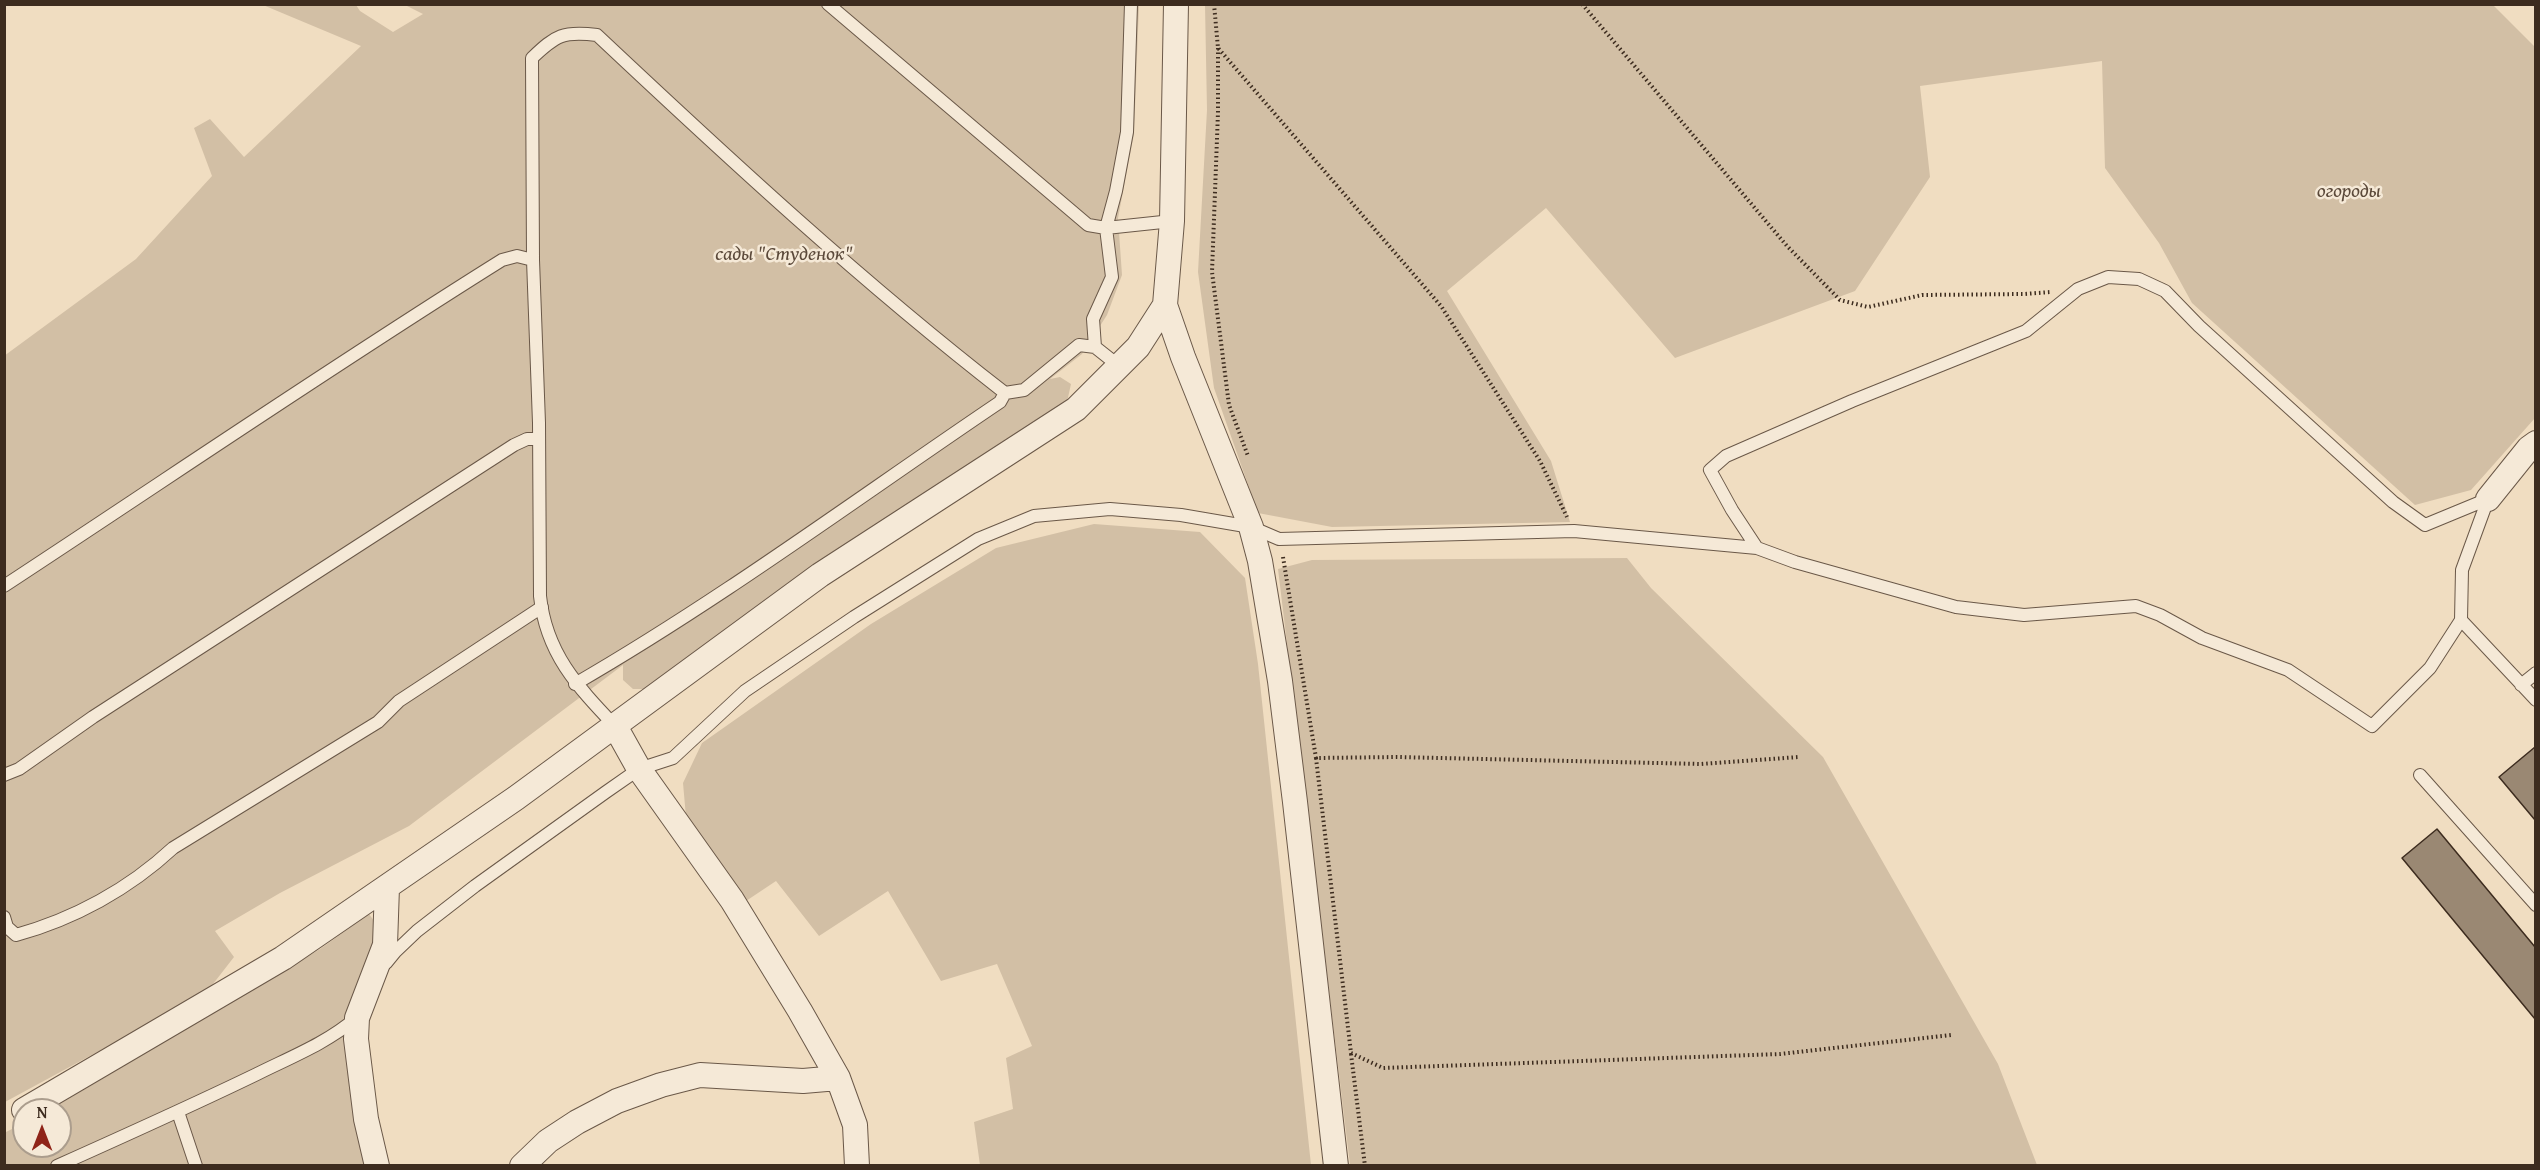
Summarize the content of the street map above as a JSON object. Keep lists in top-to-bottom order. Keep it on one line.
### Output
{"parks":["огороды","сады \"Студенок\""],"north":"top"}
